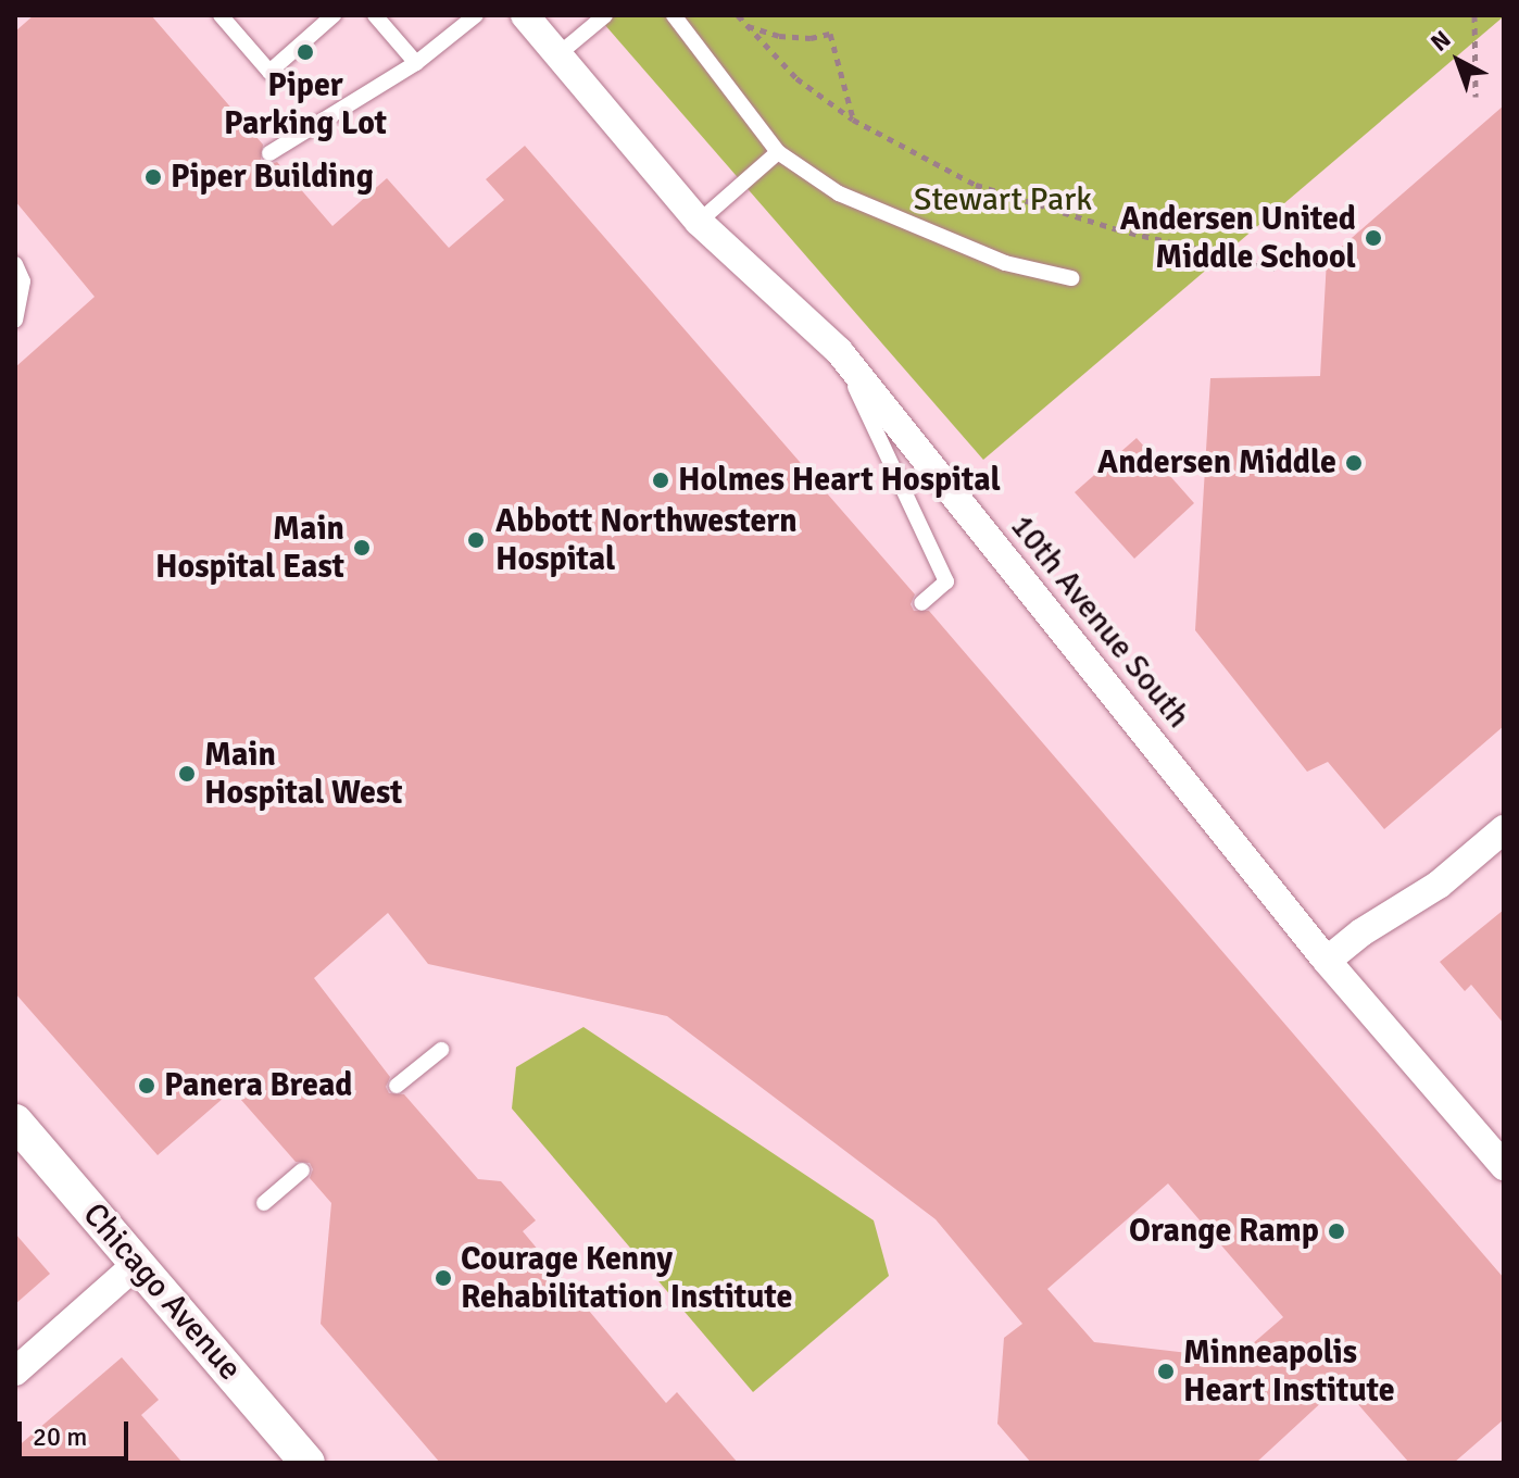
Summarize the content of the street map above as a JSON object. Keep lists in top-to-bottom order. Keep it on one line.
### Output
{"streets":{"street":["10th Avenue South","Chicago Avenue"]},"parks":["Stewart Park"],"places":["Piper Parking Lot","Piper Building","Andersen United Middle School","Andersen Middle","Holmes Heart Hospital","Abbott Northwestern Hospital","Main Hospital East","Main Hospital West","Panera Bread","Orange Ramp","Courage Kenny Rehabilitation Institute","Minneapolis Heart Institute"],"scale_bar":"20 m","north":"top left"}
